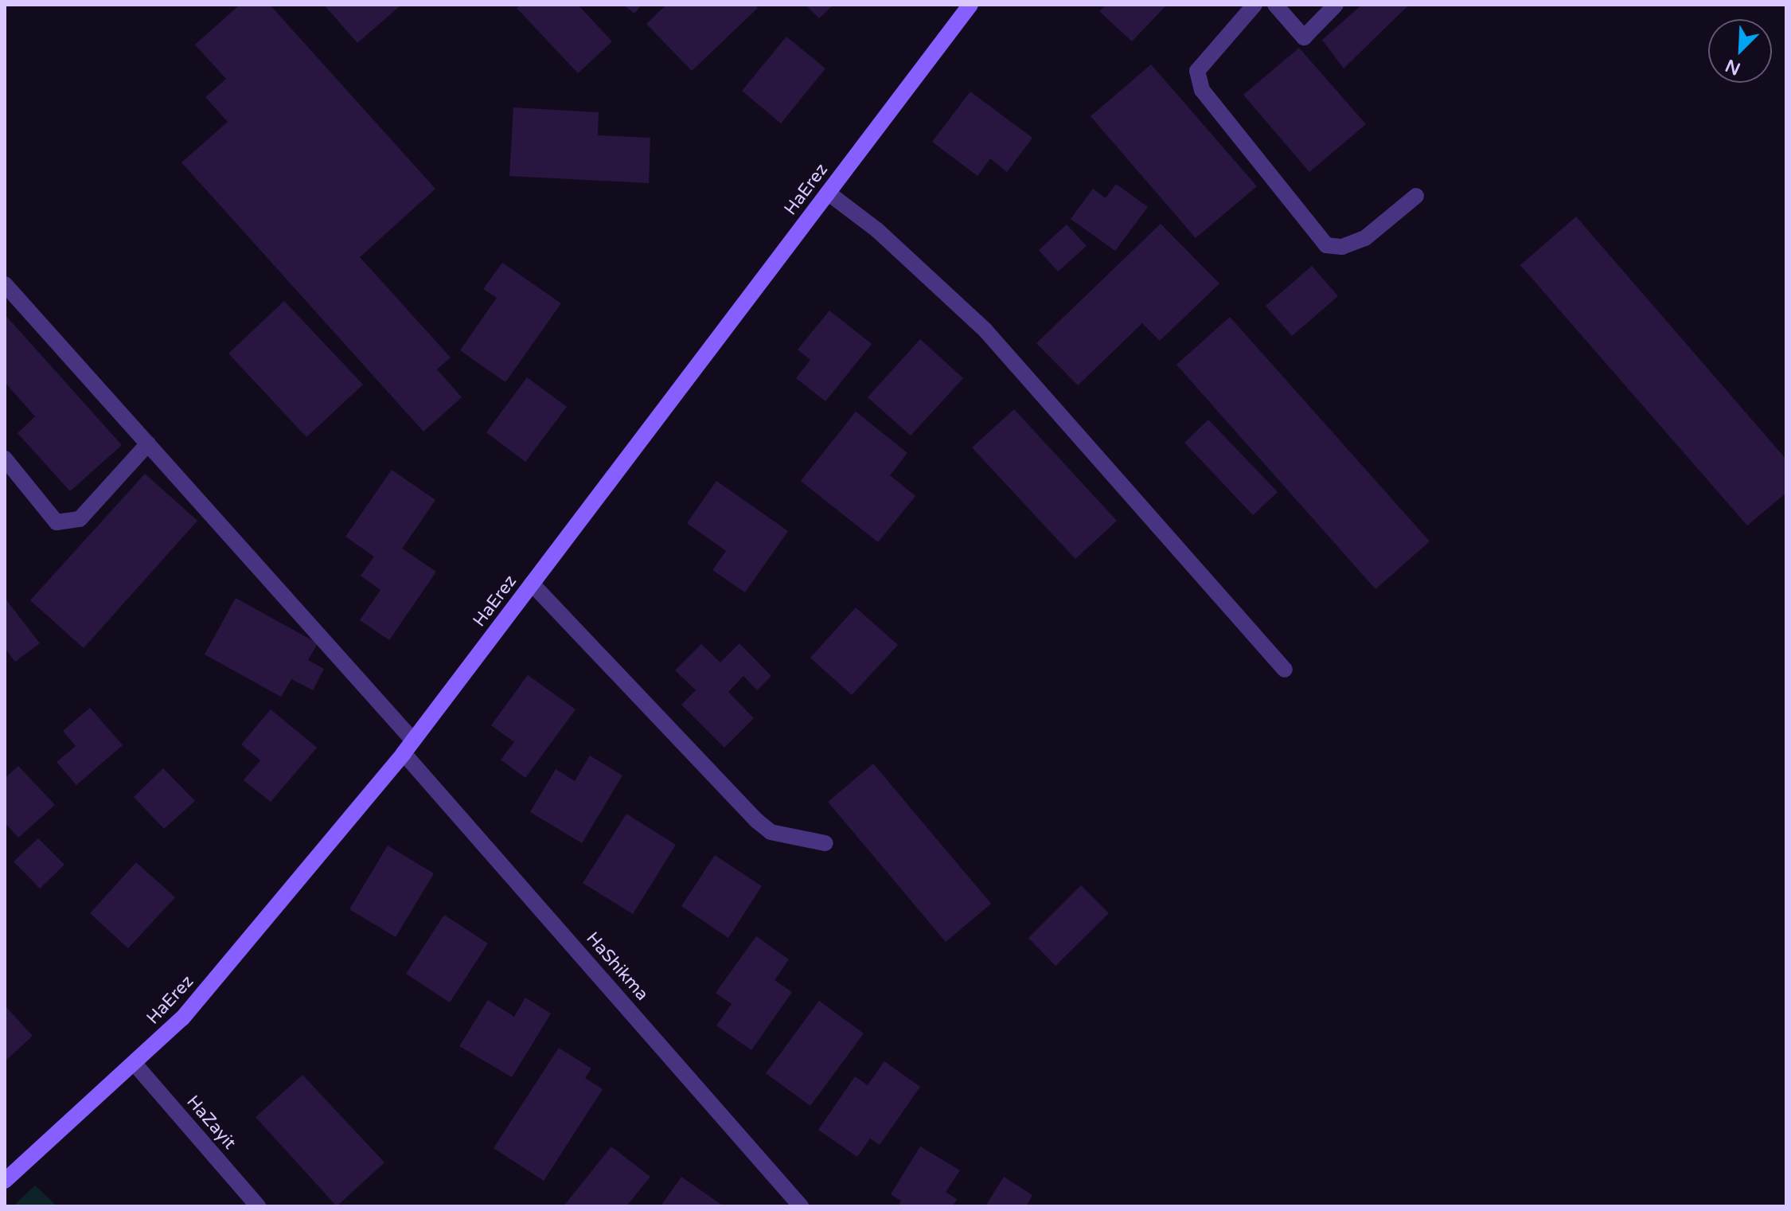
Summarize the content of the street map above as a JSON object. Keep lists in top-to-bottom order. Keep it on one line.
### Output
{"streets":{"street":["HaErez","HaShikma","HaZayit"]},"crossings":[["HaErez","HaShikma"],["HaErez","HaZayit"]],"north":"bottom left"}
